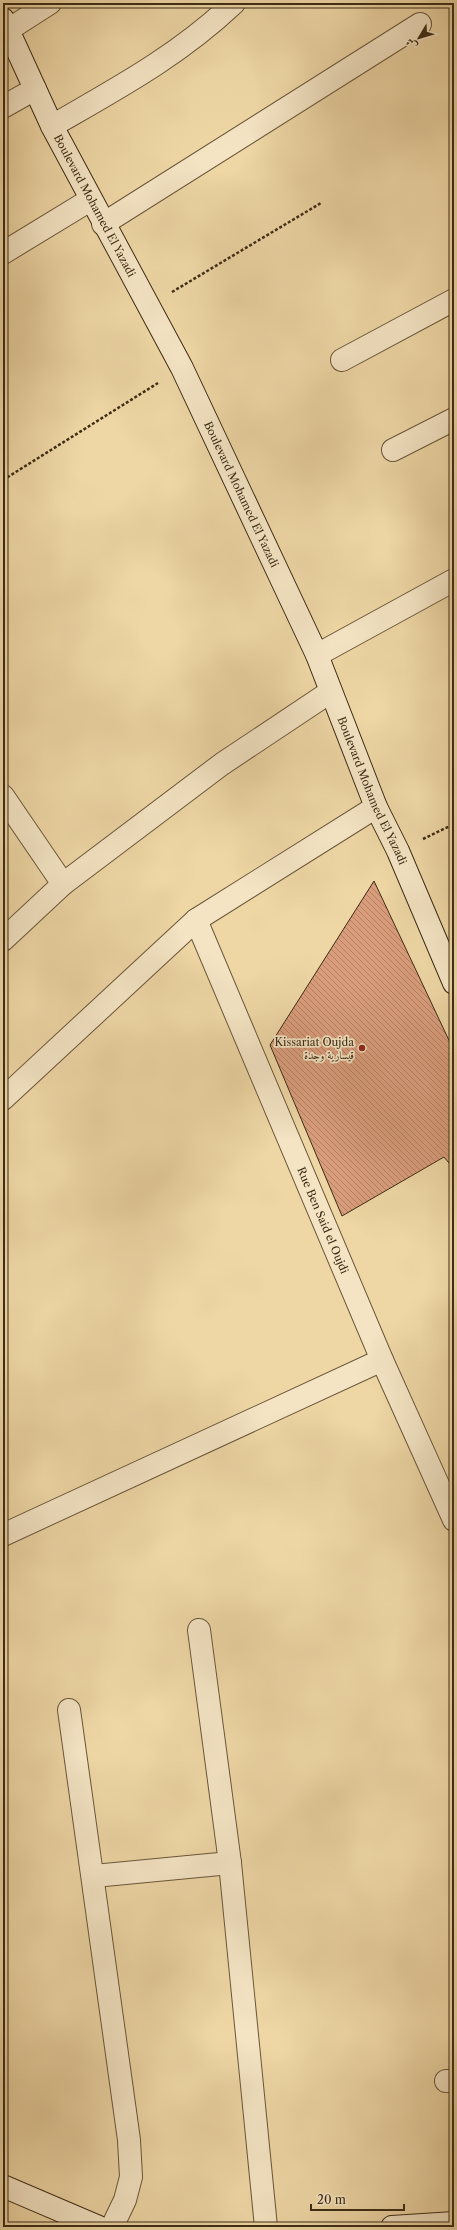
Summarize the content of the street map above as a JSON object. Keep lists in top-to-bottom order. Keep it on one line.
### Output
{"streets":{"street":["Boulevard Mohamed El Yazadi","Rue Ben Said el Oujdi"]},"places":["Kissariat Oujda قيسارية وجدة"],"scale_bar":"20 m","north":"bottom left"}
